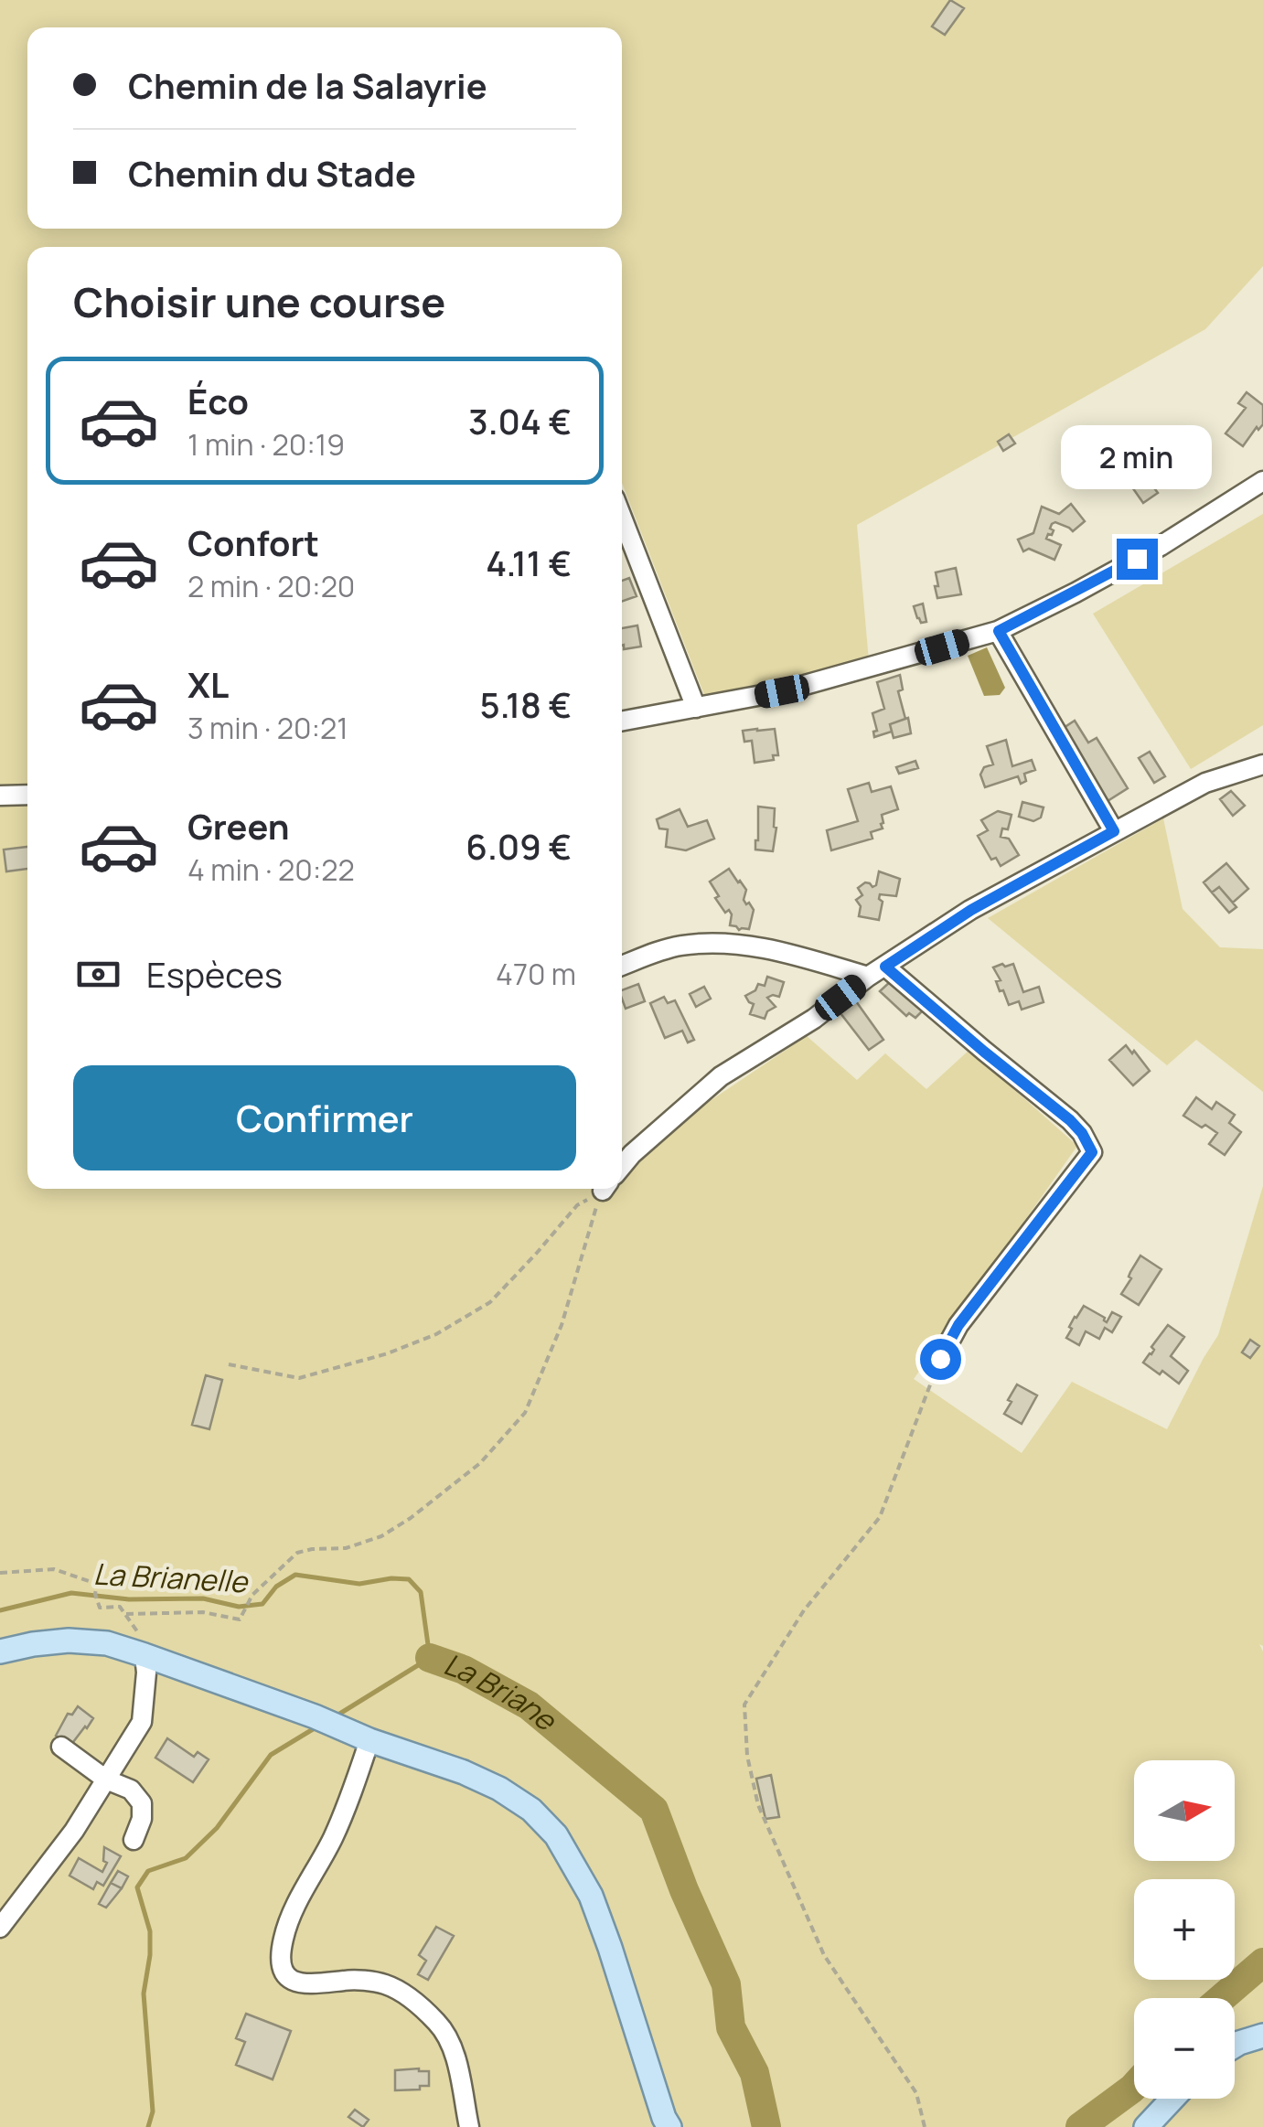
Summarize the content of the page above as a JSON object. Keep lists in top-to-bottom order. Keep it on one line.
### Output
{"water":["La Brianelle","La Briane"],"north":"right","page":{"banner":["Chemin de la Salayrie","Chemin du Stade"],"heading":"Choisir une course","list":[{"name":"Éco","note":"1 min · 20:19","value":"3.04 €"},{"name":"Confort","note":"2 min · 20:20","value":"4.11 €"},{"name":"XL","note":"3 min · 20:21","value":"5.18 €"},{"name":"Green","note":"4 min · 20:22","value":"6.09 €"}],"bubble":"2 min","pay":["Espèces","470 m"],"buttons":"Confirmer","map_buttons":["+","−"]}}
